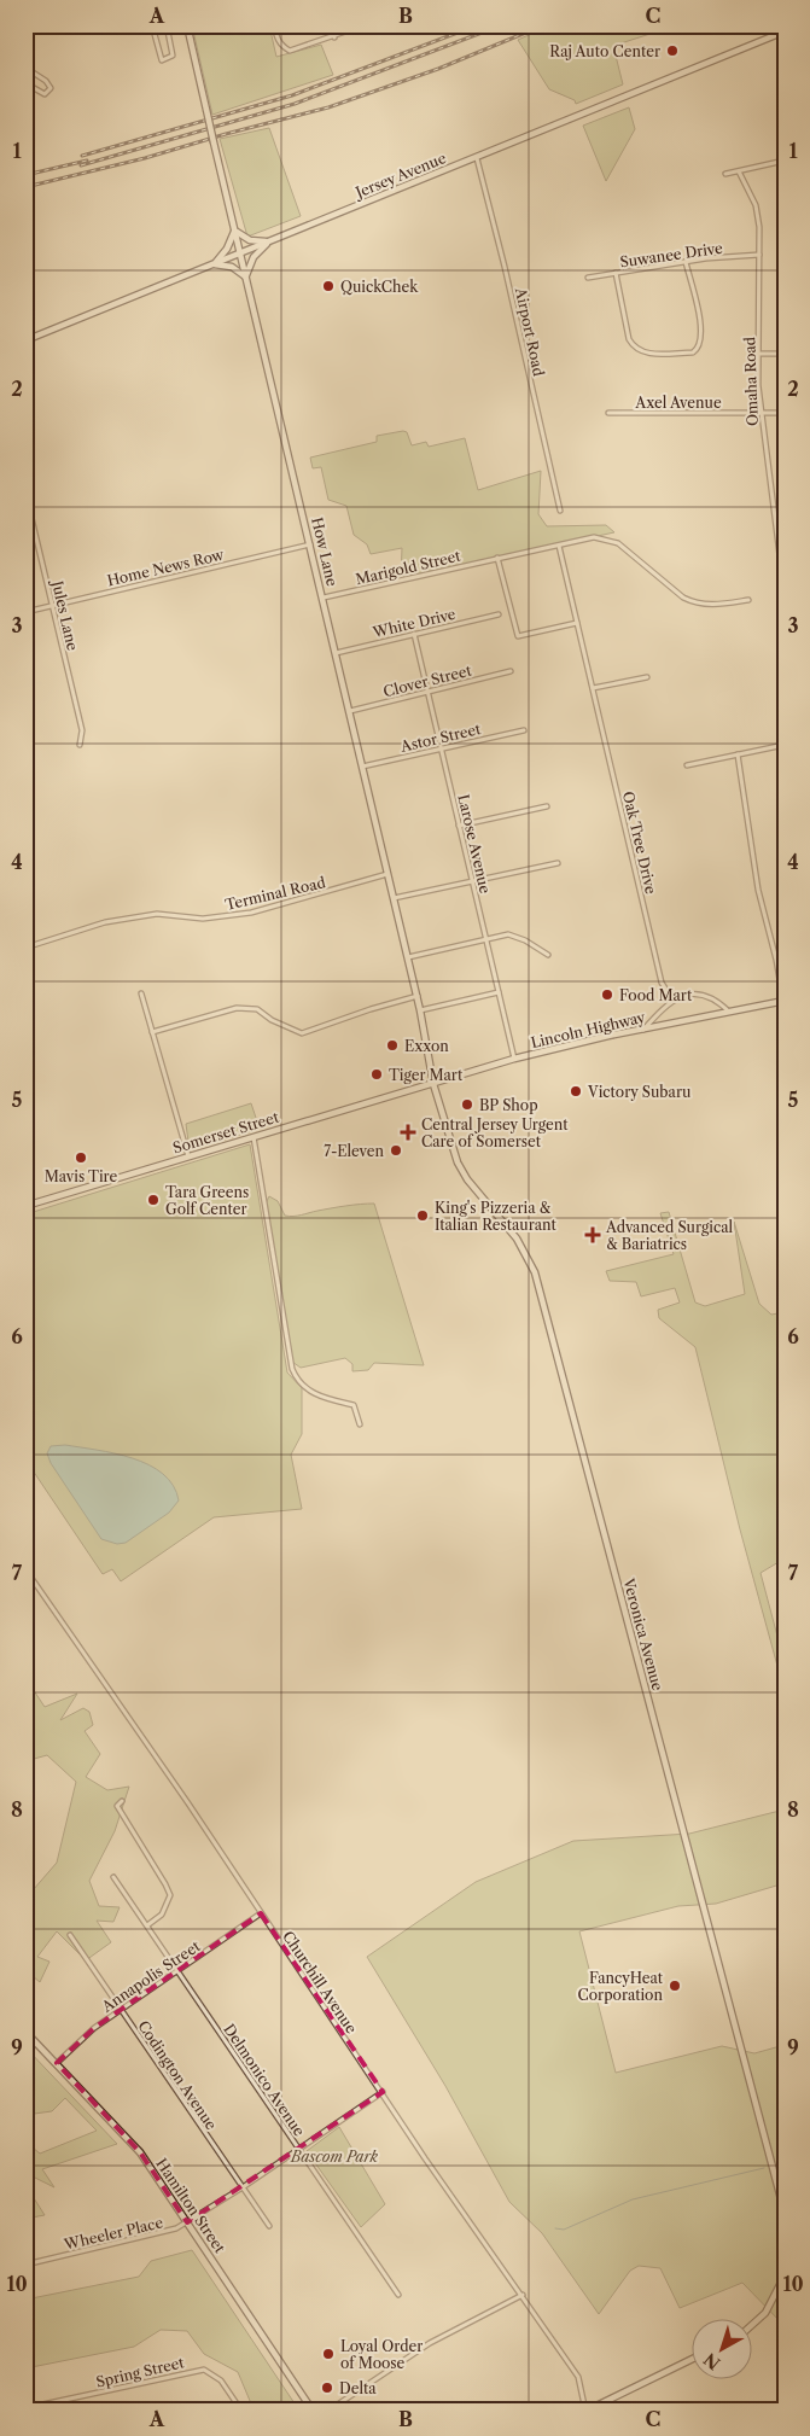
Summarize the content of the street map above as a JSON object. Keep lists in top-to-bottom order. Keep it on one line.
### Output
{"streets":{"main road":["Jersey Avenue","How Lane","Lincoln Highway","Somerset Street","Veronica Avenue","Hamilton Street"],"street":["Suwanee Drive","Airport Road","Omaha Road","Axel Avenue","Home News Row","Marigold Street","Jules Lane","White Drive","Clover Street","Astor Street","Oak Tree Drive","Larose Avenue","Terminal Road","Annapolis Street","Churchill Avenue","Codington Avenue","Delmonico Avenue","Wheeler Place","Spring Street"]},"crossings":[["Jersey Avenue","Airport Road"],["Jersey Avenue","How Lane"],["Suwanee Drive","Omaha Road"],["Omaha Road","Axel Avenue"],["How Lane","Home News Row"],["How Lane","Marigold Street"],["How Lane","White Drive"],["How Lane","Clover Street"],["How Lane","Astor Street"],["How Lane","Terminal Road"],["How Lane","Lincoln Highway"],["How Lane","Somerset Street"],["How Lane","Veronica Avenue"],["Home News Row","Jules Lane"],["Marigold Street","Oak Tree Drive"],["White Drive","Larose Avenue"],["Clover Street","Larose Avenue"],["Astor Street","Larose Avenue"],["Larose Avenue","Lincoln Highway"],["Lincoln Highway","Somerset Street"],["Lincoln Highway","Veronica Avenue"],["Somerset Street","Veronica Avenue"],["Annapolis Street","Churchill Avenue"],["Annapolis Street","Codington Avenue"],["Annapolis Street","Delmonico Avenue"],["Annapolis Street","Hamilton Street"],["Churchill Avenue","Wheeler Place"],["Codington Avenue","Wheeler Place"],["Delmonico Avenue","Wheeler Place"],["Hamilton Street","Wheeler Place"]],"parks":["Bascom Park"],"places":{"other":["Raj Auto Center","QuickChek","Food Mart","Exxon","Tiger Mart","Victory Subaru","BP Shop","7-Eleven","Mavis Tire","Tara Greens Golf Center","King's Pizzeria & Italian Restaurant","FancyHeat Corporation","Loyal Order of Moose","Delta"],"health":["Central Jersey Urgent Care of Somerset","Advanced Surgical & Bariatrics"]},"north":"bottom left","grid":{"columns":["A","B","C"],"rows":["1","2","3","4","5","6","7","8","9","10"]}}
